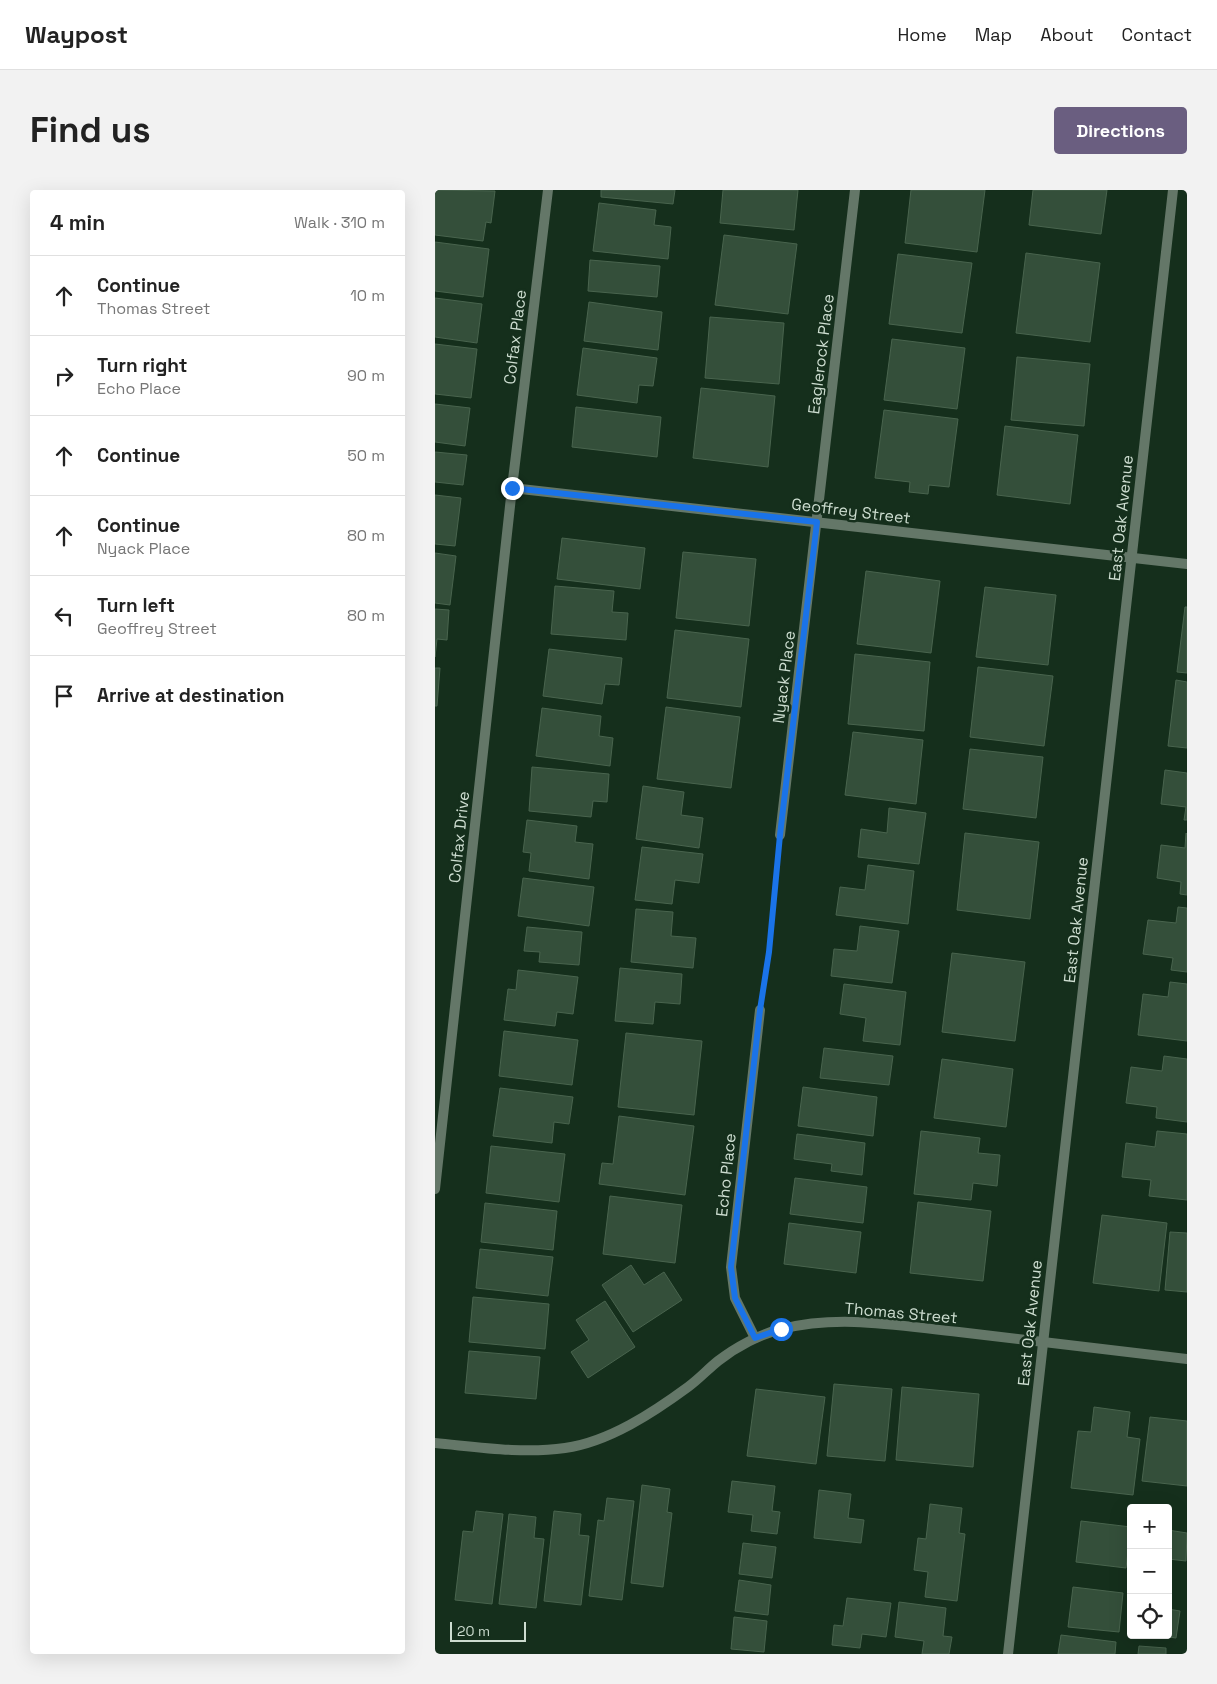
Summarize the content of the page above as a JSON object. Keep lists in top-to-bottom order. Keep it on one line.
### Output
{"streets":{"street":["Colfax Place","Eaglerock Place","Geoffrey Street","East Oak Avenue","Nyack Place","Colfax Drive","Echo Place","Thomas Street"]},"crossings":[["Colfax Place","Geoffrey Street"],["Colfax Place","Colfax Drive"],["Eaglerock Place","Geoffrey Street"],["Eaglerock Place","Nyack Place"],["Geoffrey Street","East Oak Avenue"],["Geoffrey Street","Nyack Place"],["Geoffrey Street","Colfax Drive"],["East Oak Avenue","Thomas Street"],["Echo Place","Thomas Street"]],"scale_bar":"20 m","page":{"header":"Waypost","nav":["Home","Map","About","Contact"],"buttons":"Directions","title":"Find us","heading":["4 min","Walk · 310 m"],"list":[["Continue","Thomas Street","10 m"],["Turn right","Echo Place","90 m"],["Continue","50 m"],["Continue","Nyack Place","80 m"],["Turn left","Geoffrey Street","80 m"],"Arrive at destination"],"map_buttons":["+","−"],"scale":"20 m"}}
